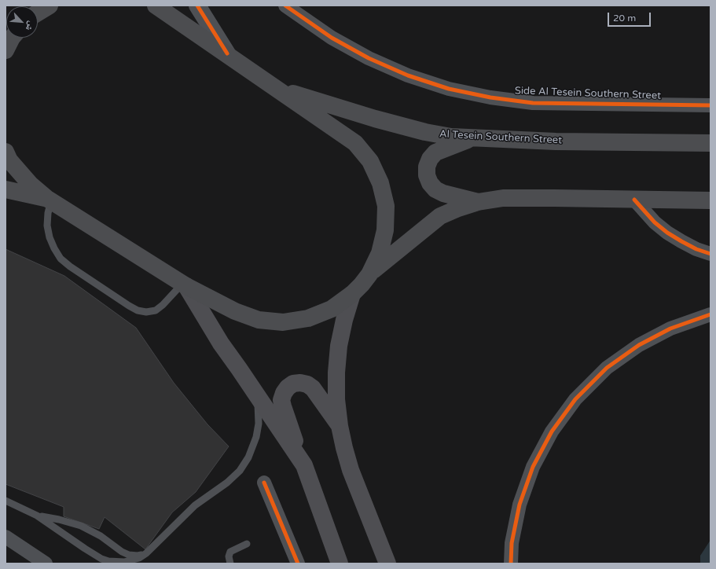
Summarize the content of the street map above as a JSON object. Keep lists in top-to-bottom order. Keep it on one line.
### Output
{"streets":{"main road":["Al Tesein Southern Street"],"street":["Side Al Tesein Southern Street"]},"scale_bar":"20 m","north":"bottom right"}
